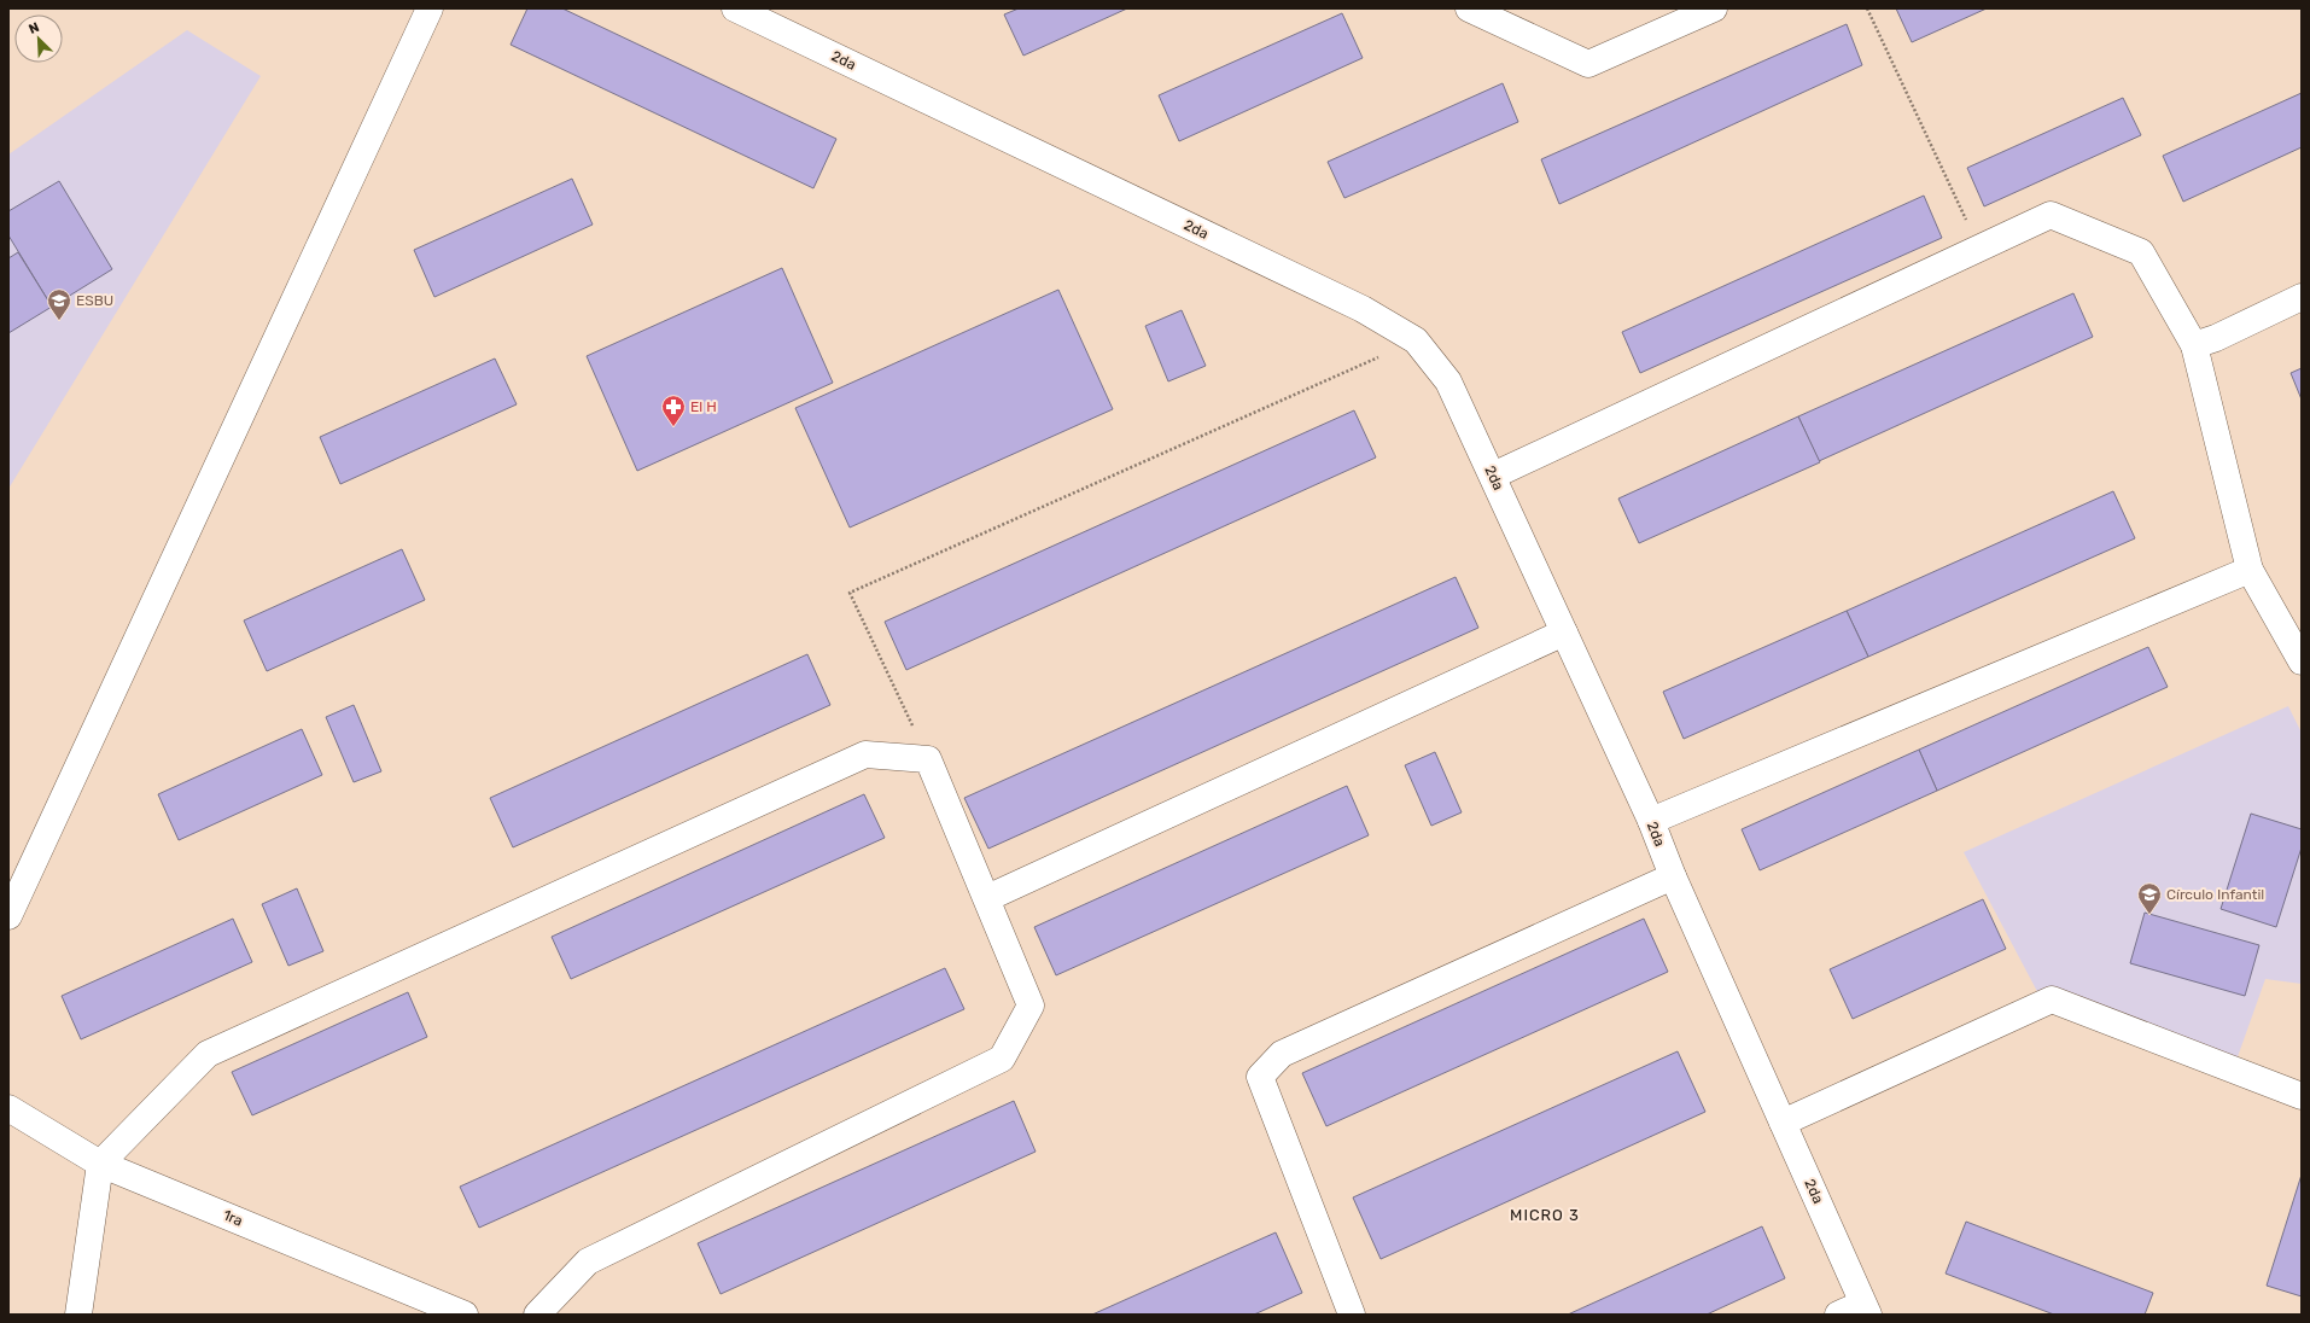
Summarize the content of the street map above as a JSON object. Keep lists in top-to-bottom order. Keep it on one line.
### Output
{"streets":{"street":["2da","1ra"]},"districts":["MICRO 3"],"places":{"school or university":["ESBU","Círculo Infantil"],"pharmacy":["El H"]},"north":"top left"}
